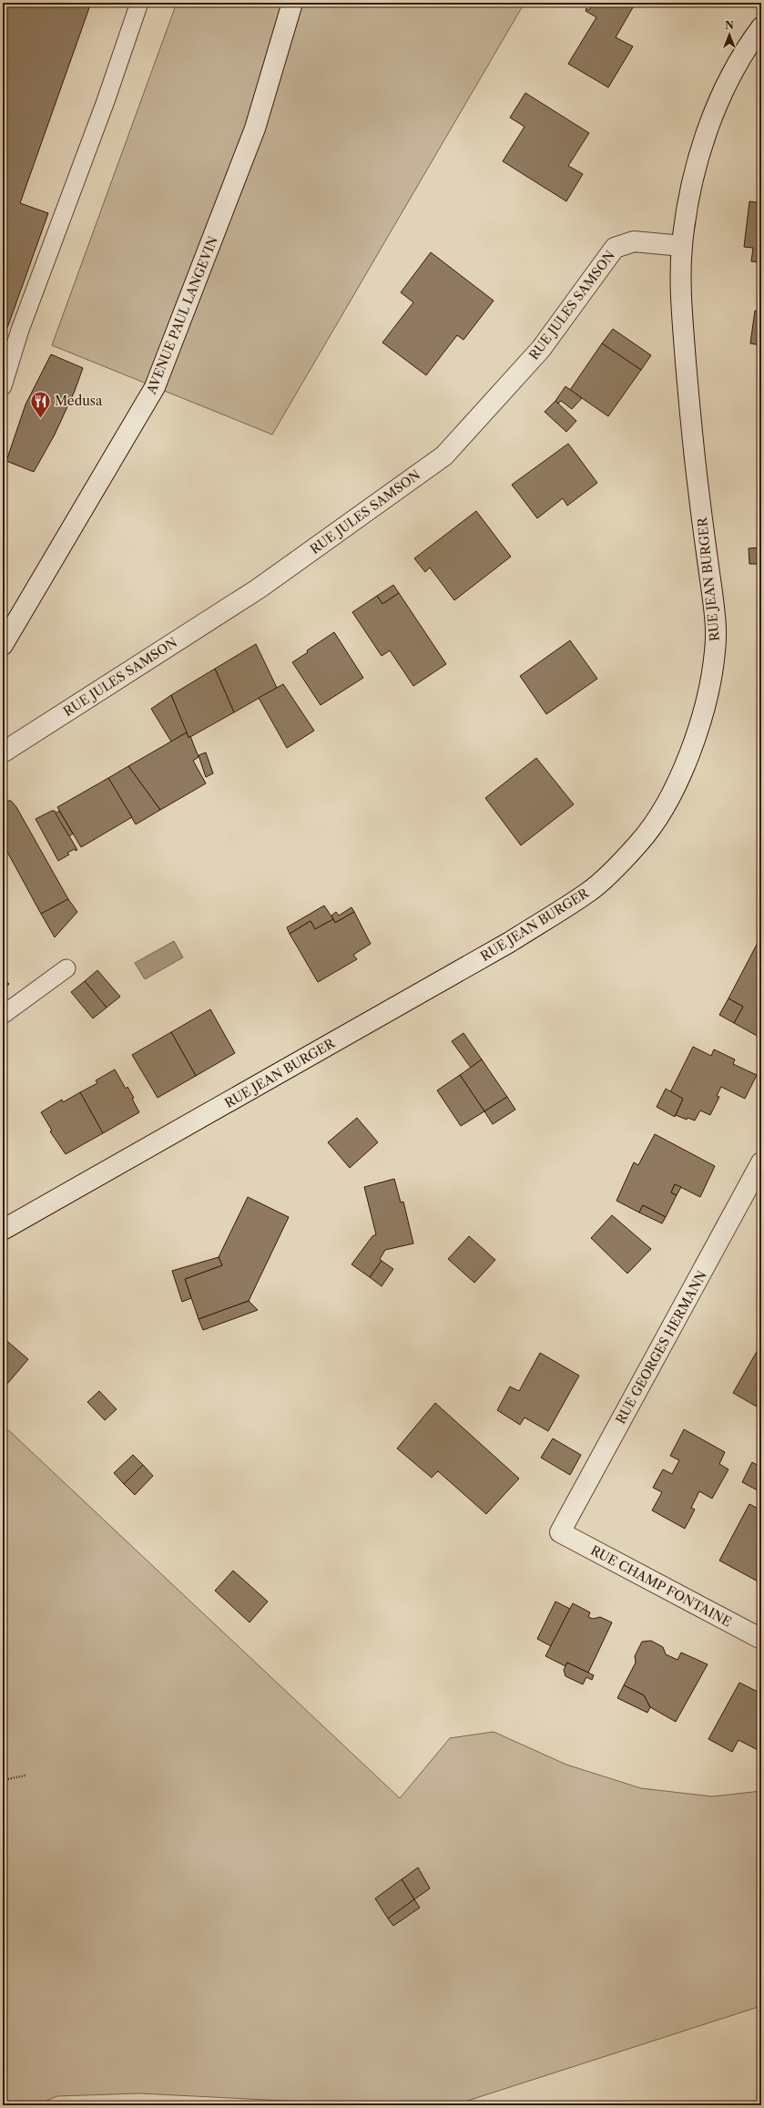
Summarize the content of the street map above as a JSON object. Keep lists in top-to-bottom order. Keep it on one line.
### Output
{"streets":{"main road":["RUE JULES SAMSON","AVENUE PAUL LANGEVIN","RUE JEAN BURGER","RUE GEORGES HERMANN","RUE CHAMP FONTAINE"]},"crossings":[["RUE JULES SAMSON","RUE JEAN BURGER"],["RUE GEORGES HERMANN","RUE CHAMP FONTAINE"]],"places":{"restaurant":["Medusa"]},"north":"top"}
